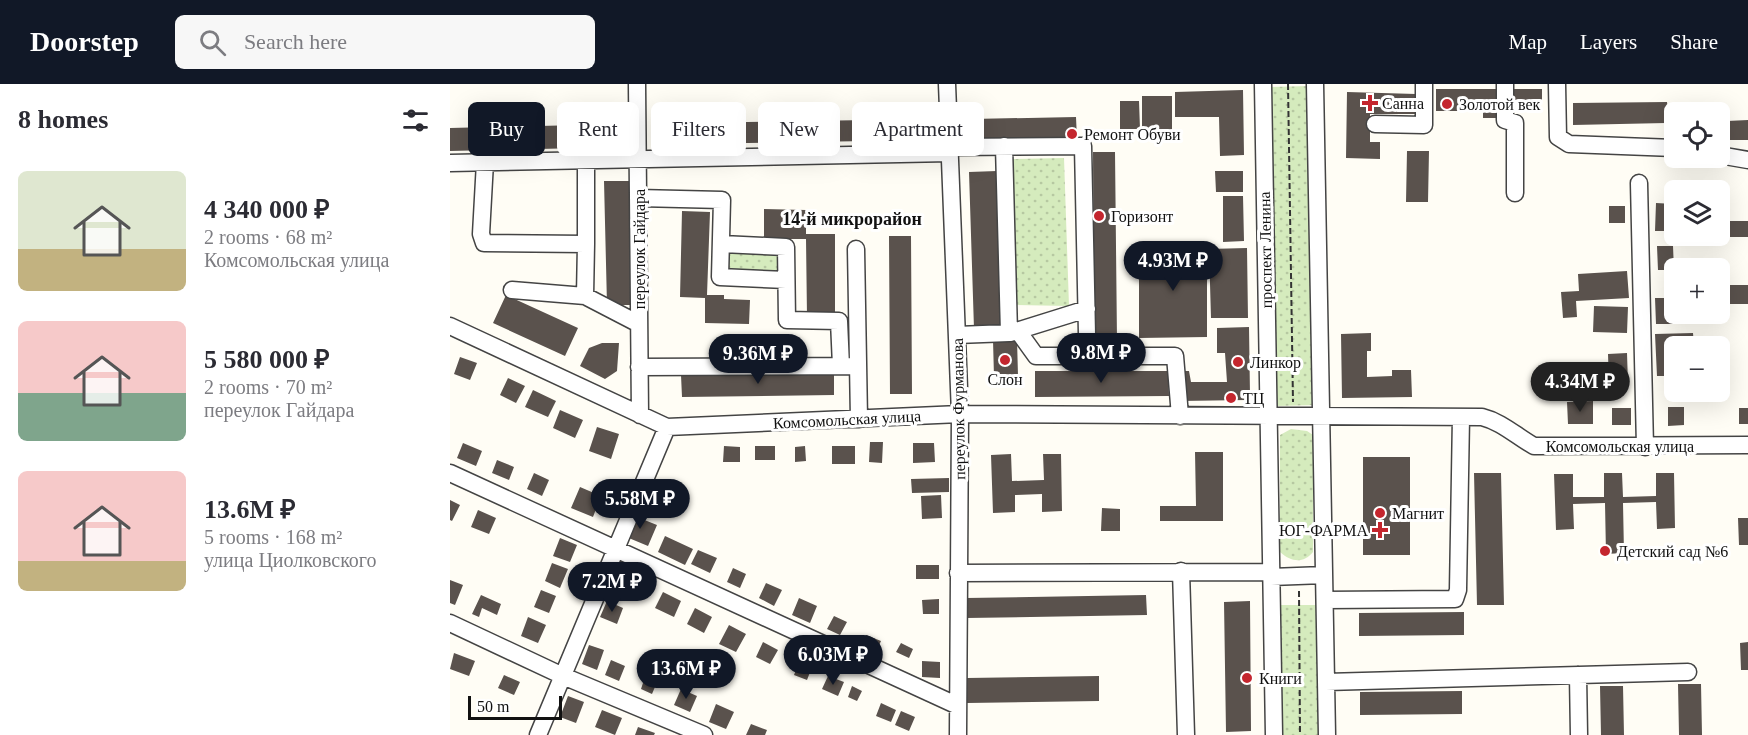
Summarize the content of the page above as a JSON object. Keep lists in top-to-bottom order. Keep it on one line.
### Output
{"streets":{"street":["переулок Гайдара","проспект Ленина","переулок Фурманова","Комсомольская улица"]},"crossings":[["переулок Гайдара","Комсомольская улица"],["проспект Ленина","Комсомольская улица"],["переулок Фурманова","Комсомольская улица"]],"districts":["14-й микрорайон"],"places":{"health":["Санна","ЮГ-ФАРМА"],"other":["Золотой век","Ремонт Обуви","Горизонт","Слон","Линкор","ТЦ","Магнит","Детский сад №6","Книги"]},"scale_bar":"50 m","page":{"header":"Doorstep","search":"Search here","nav":["Map","Layers","Share"],"heading":"8 homes","map_buttons":["+","−"],"chip":["Buy","Rent","Filters","New","Apartment"],"list":[{"name":"4 340 000 ₽","note":"2 rooms · 68 m² · Комсомольская улица"},{"name":"5 580 000 ₽","note":"2 rooms · 70 m² · переулок Гайдара"},{"name":"13.6M ₽","note":"5 rooms · 168 m² · улица Циолковского"}],"price":["4.93M ₽","9.8M ₽","9.36M ₽","4.34M ₽","5.58M ₽","7.2M ₽","6.03M ₽","13.6M ₽"],"scale":"50 m"}}
